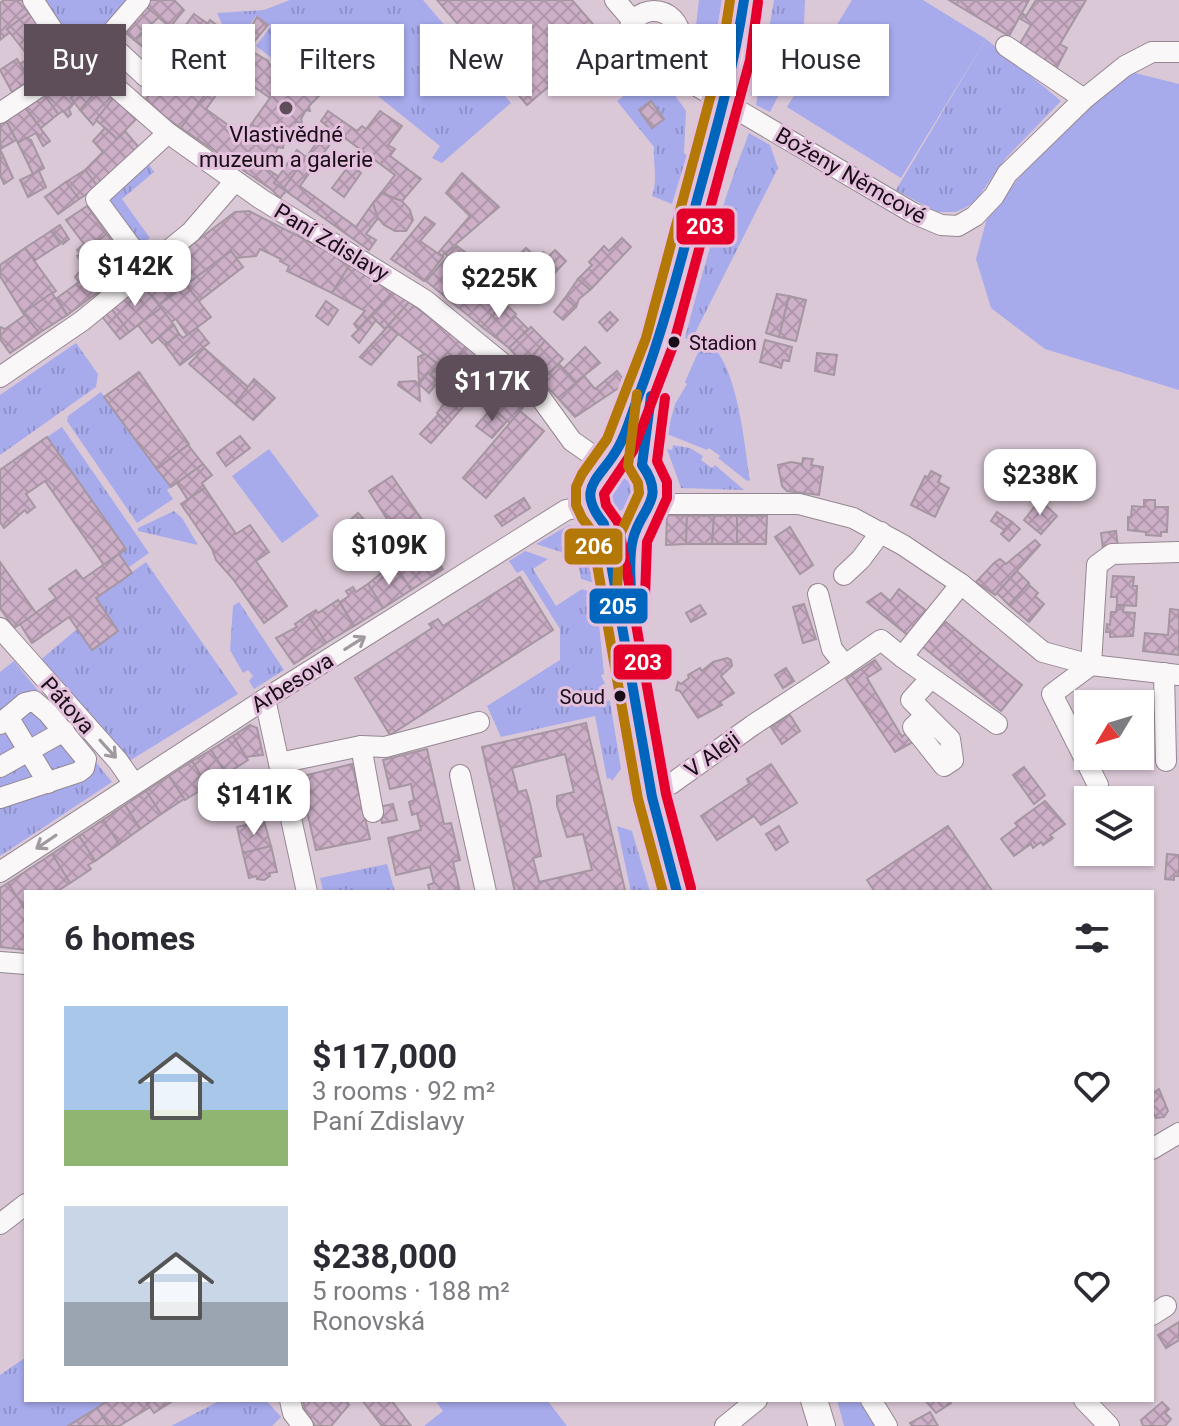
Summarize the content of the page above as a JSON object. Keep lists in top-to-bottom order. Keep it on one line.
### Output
{"streets":{"street":["Boženy Němcové","Paní Zdislavy","Arbesova","Pátova","V Aleji"]},"crossings":[["Paní Zdislavy","Arbesova"],["Arbesova","Pátova"]],"places":["Vlastivědné muzeum a galerie","Stadion","Soud"],"lines":["transit line 205","transit line 206","transit line 203"],"north":"bottom left","page":{"chip":["Buy","Rent","Filters","New","Apartment","House"],"price":["$142K","$225K","$117K","$238K","$109K","$141K"],"heading":"6 homes","list":[{"name":"$117,000","note":"3 rooms · 92 m² · Paní Zdislavy"},{"name":"$238,000","note":"5 rooms · 188 m² · Ronovská"}]}}
